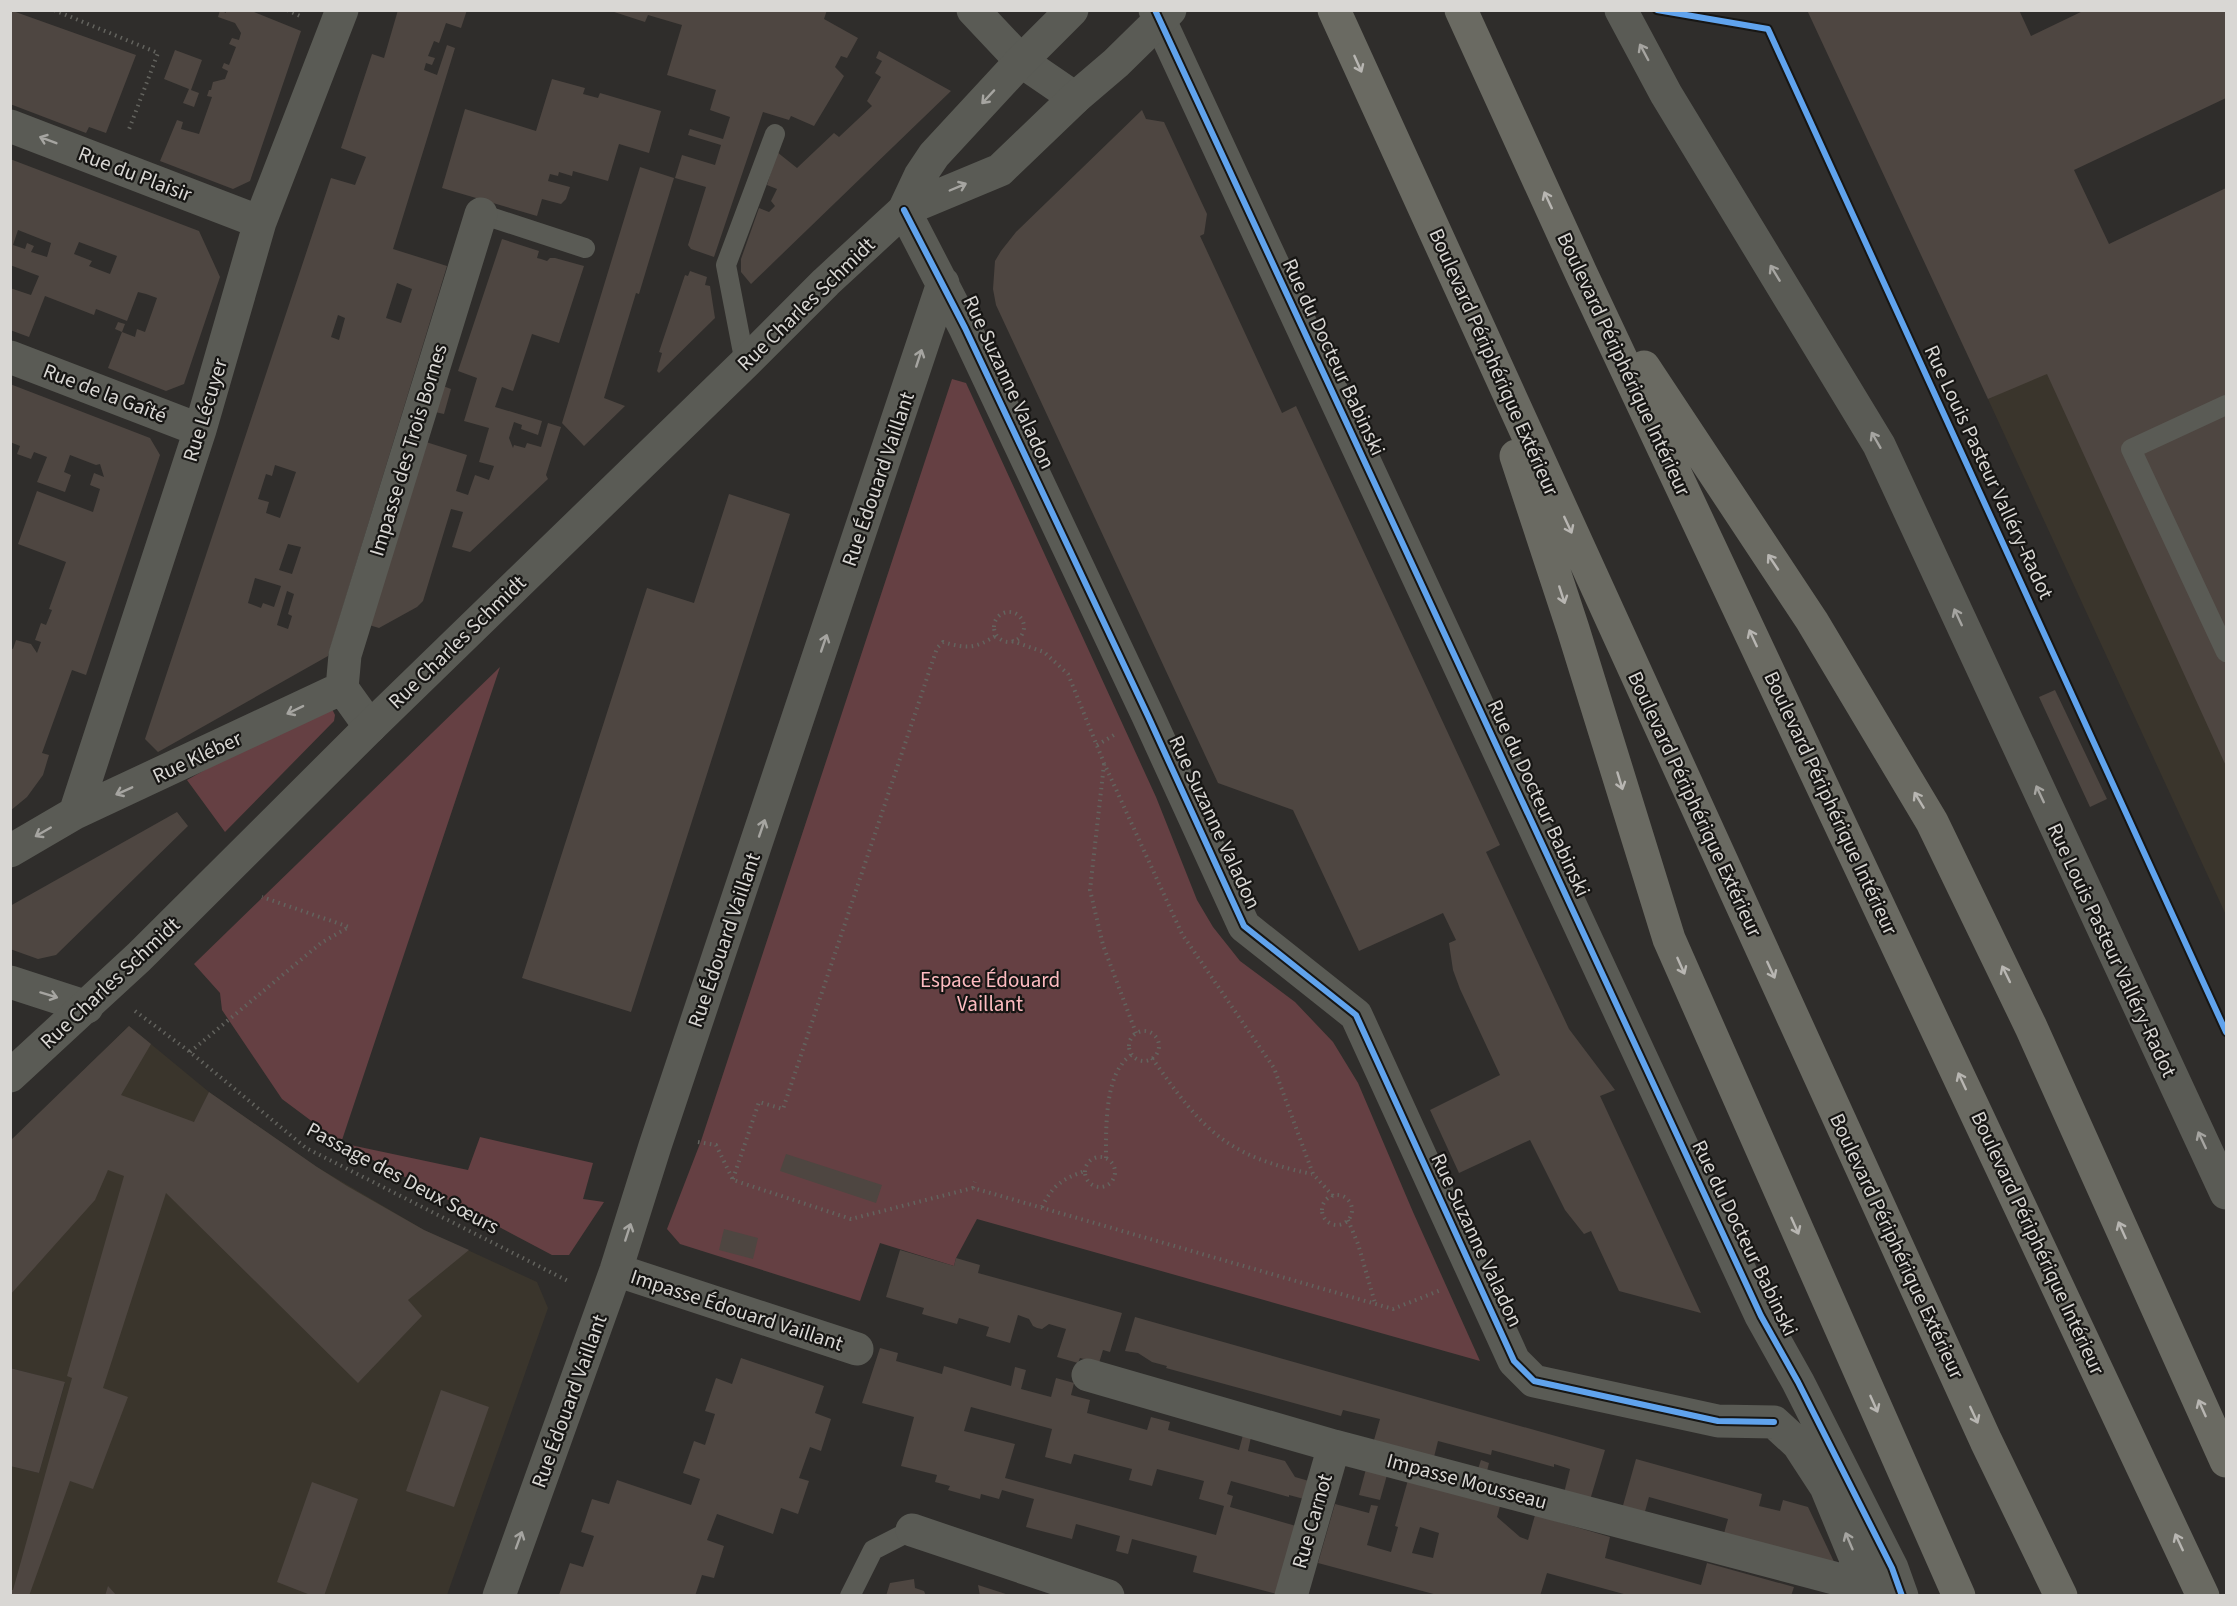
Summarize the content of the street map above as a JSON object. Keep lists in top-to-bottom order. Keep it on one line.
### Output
{"streets":{"highway":["Boulevard Périphérique Extérieur","Boulevard Périphérique Intérieur"],"street":["Rue du Plaisir","Rue Charles Schmidt","Rue du Docteur Babinski","Rue Suzanne Valadon","Rue de la Gaîté","Rue Lécuyer","Impasse des Trois Bornes","Rue Louis Pasteur Valléry-Radot","Rue Édouard Vaillant","Rue Kléber","Impasse Édouard Vaillant","Impasse Mousseau","Rue Carnot"],"path":["Passage des Deux Sœurs"]},"crossings":[["Rue du Plaisir","Rue Lécuyer"],["Rue Charles Schmidt","Rue du Docteur Babinski"],["Rue Charles Schmidt","Rue Suzanne Valadon"],["Rue Charles Schmidt","Passage des Deux Sœurs"],["Rue Suzanne Valadon","Rue Édouard Vaillant"],["Rue de la Gaîté","Rue Lécuyer"],["Rue Lécuyer","Rue Kléber"],["Impasse des Trois Bornes","Rue Kléber"],["Rue Édouard Vaillant","Impasse Édouard Vaillant"],["Impasse Mousseau","Rue Carnot"]],"one_way":["Rue du Plaisir","Rue Louis Pasteur Valléry-Radot","Rue Édouard Vaillant","Rue Kléber"],"parks":["Espace Édouard Vaillant"]}
